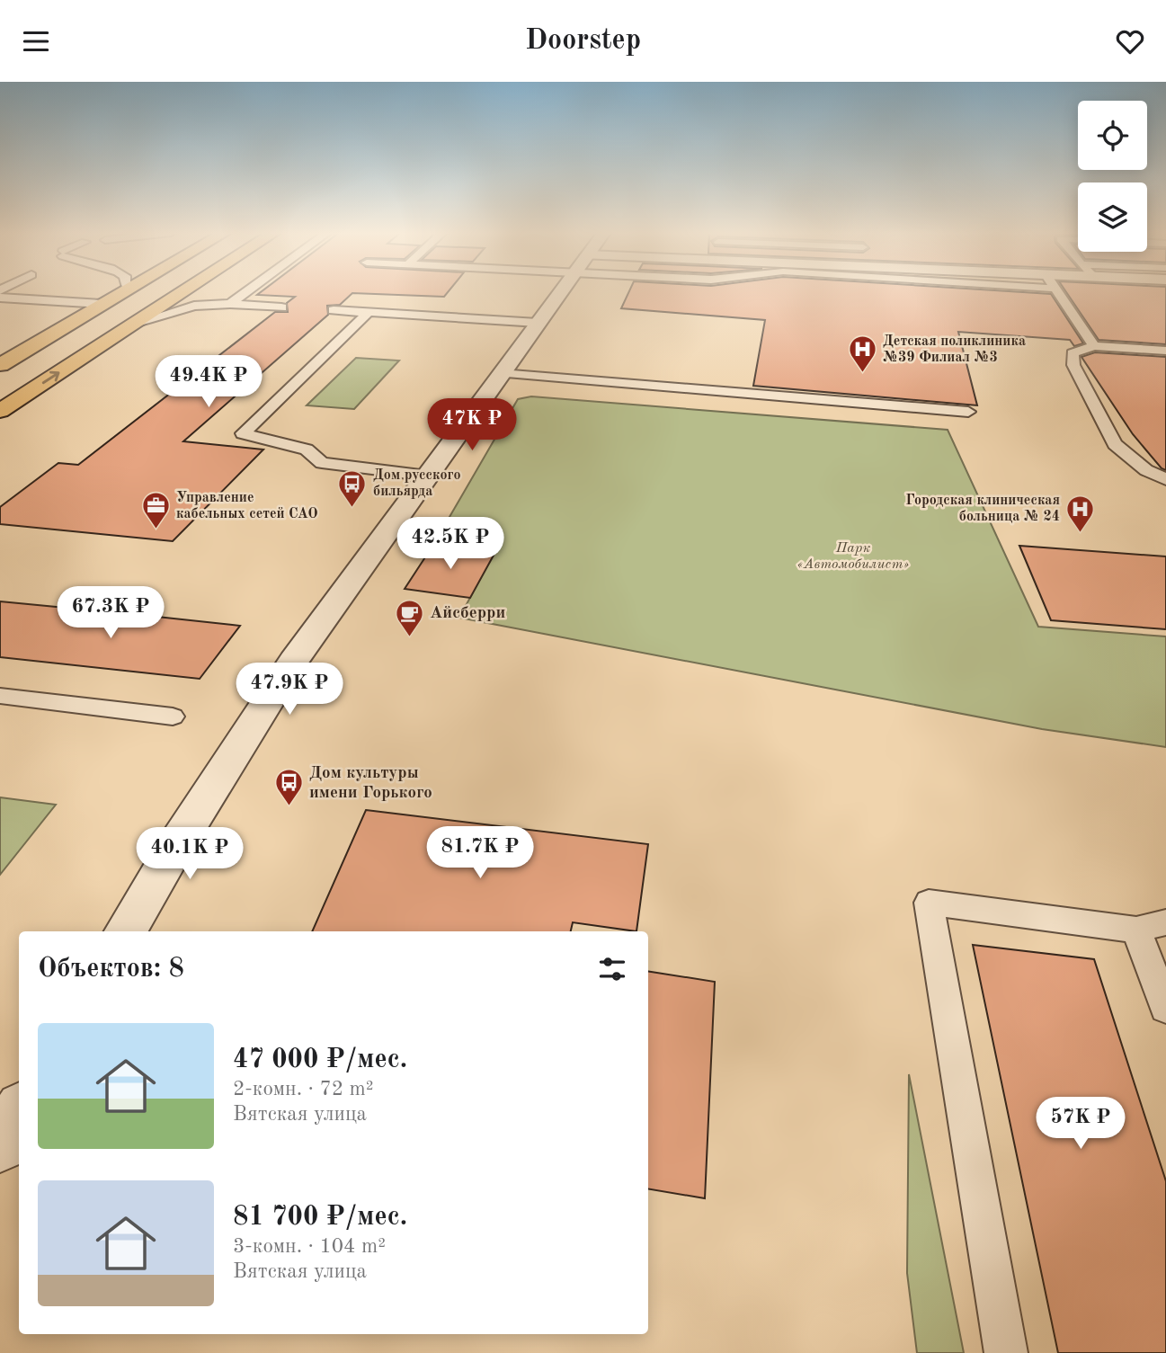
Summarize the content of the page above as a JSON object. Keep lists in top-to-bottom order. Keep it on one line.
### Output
{"parks":["Парк «Автомобилист»"],"places":{"hospital":["Детская поликлиника №39 Филиал №3","Городская клиническая больница № 24"],"bus stop":["Дом русского бильярда","Дом культуры имени Горького"],"office":["Управление кабельных сетей САО"],"cafe":["Айсберри"]},"page":{"header":"Doorstep","price":["49.4K ₽","47K ₽","42.5K ₽","67.3K ₽","47.9K ₽","81.7K ₽","40.1K ₽","57K ₽"],"heading":"Объектов: 8","list":[{"name":"47 000 ₽/мес.","note":"2-комн. · 72 m² · Вятская улица"},{"name":"81 700 ₽/мес.","note":"3-комн. · 104 m² · Вятская улица"}]}}
